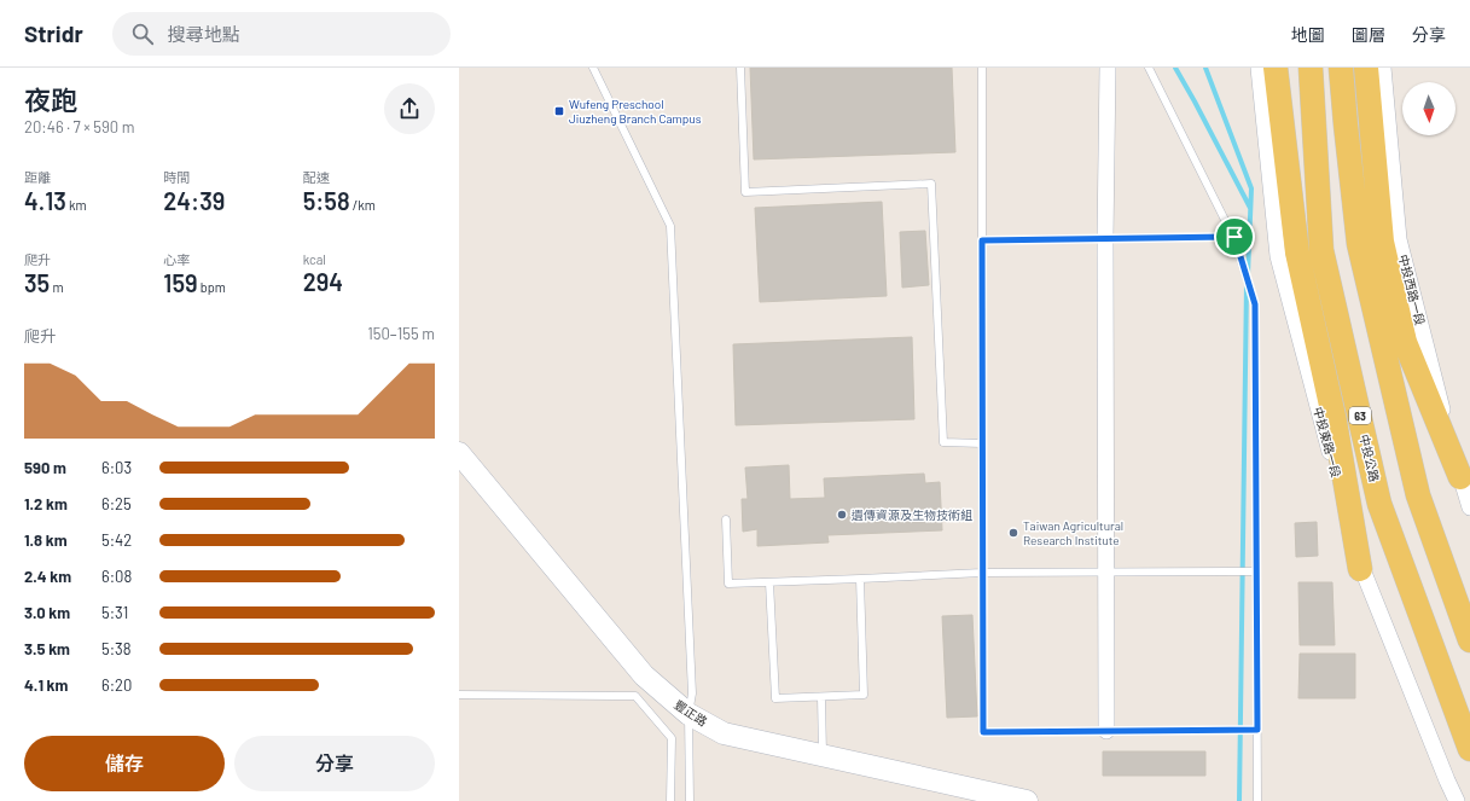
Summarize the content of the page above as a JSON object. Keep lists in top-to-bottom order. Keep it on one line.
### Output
{"streets":{"main road":["63","中投公路"],"street":["中投西路一段","中投東路一段","豐正路"]},"places":{"transit":["Wufeng Preschool Jiuzheng Branch Campus"],"other":["遺傳資源及生物技術組","Taiwan Agricultural Research Institute"]},"north":"bottom","page":{"header":"Stridr","search":"搜尋地點","nav":["地圖","圖層","分享"],"heading":["夜跑","20:46 · 7 × 590 m"],"stats":[["距離","4.13 km"],["時間","24:39"],["配速","5:58 /km"],["爬升","35 m"],["心率","159 bpm"],["kcal","294"]],"chart":["爬升","150–155 m"],"list":[{"name":"590 m","note":"6:03"},{"name":"1.2 km","note":"6:25"},{"name":"1.8 km","note":"5:42"},{"name":"2.4 km","note":"6:08"},{"name":"3.0 km","note":"5:31"},{"name":"3.5 km","note":"5:38"},{"name":"4.1 km","note":"6:20"}],"buttons":["儲存","分享"]}}
